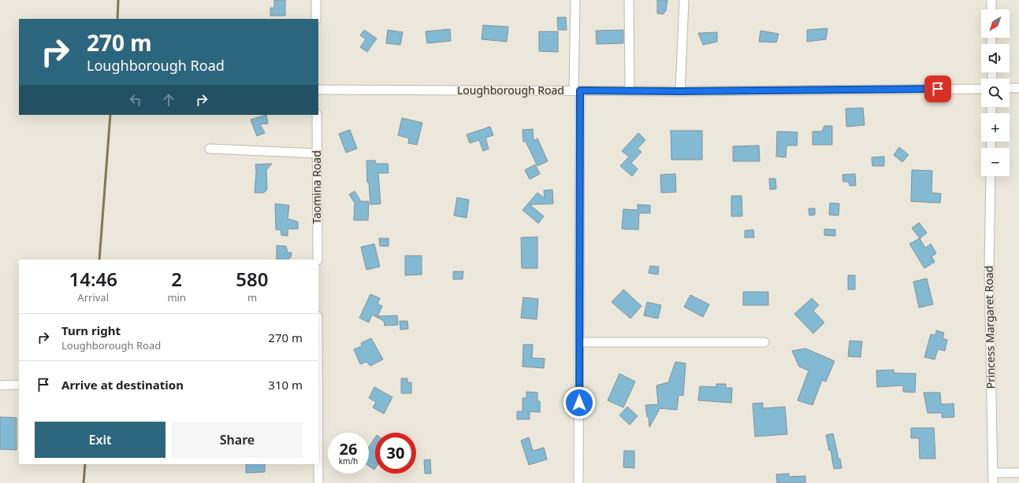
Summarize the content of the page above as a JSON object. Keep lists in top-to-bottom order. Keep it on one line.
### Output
{"streets":{"street":["Loughborough Road","Taomina Road","Princess Margaret Road"]},"north":"bottom left","page":{"map_buttons":["+","−"],"turn":["270 m","Loughborough Road"],"eta":["14:46","Arrival","2","min","580","m"],"list":[{"name":"Turn right","note":"Loughborough Road","value":"270 m"},{"name":"Arrive at destination","value":"310 m"}],"buttons":["Exit","Share"],"speed":"26 km/h","limit":"30"}}
